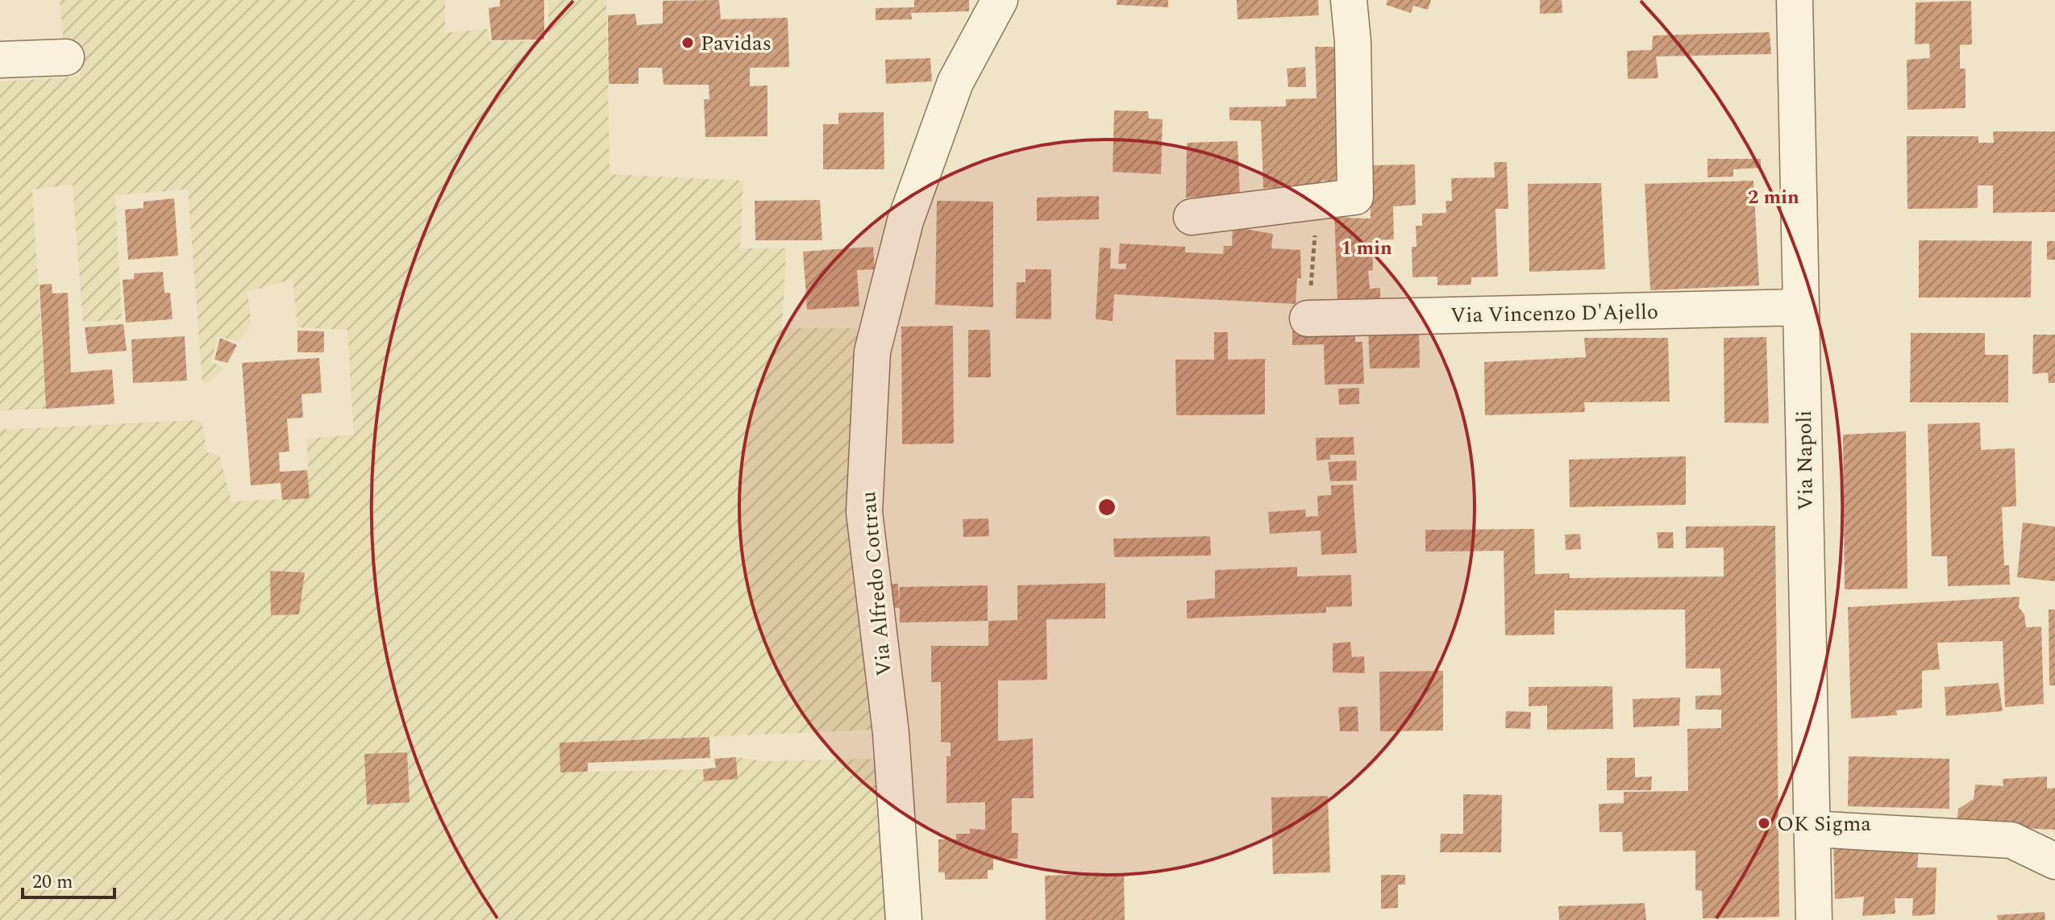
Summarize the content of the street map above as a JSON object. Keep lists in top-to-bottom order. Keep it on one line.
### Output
{"streets":{"street":["Via Vincenzo D'Ajello","Via Napoli","Via Alfredo Cottrau"]},"crossings":[["Via Vincenzo D'Ajello","Via Napoli"]],"places":["Pavidas","OK Sigma"],"scale_bar":"20 m","rings":["2 min","1 min"]}
